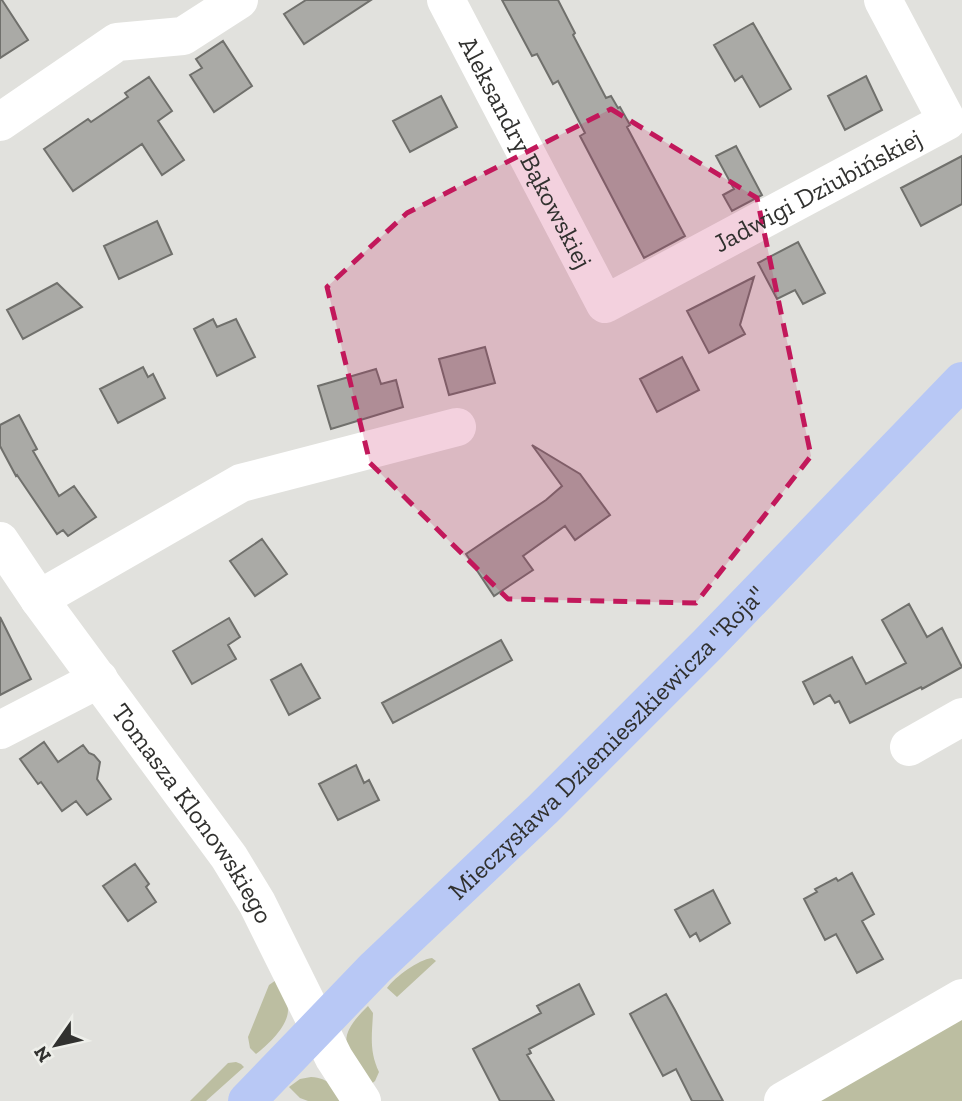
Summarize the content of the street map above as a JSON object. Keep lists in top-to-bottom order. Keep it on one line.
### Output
{"streets":{"main road":["Mieczysława Dziemieszkiewicza \"Roja\""],"street":["Aleksandry Bąkowskiej","Jadwigi Dziubińskiej","Tomasza Klonowskiego"]},"crossings":[["Aleksandry Bąkowskiej","Jadwigi Dziubińskiej"],["Mieczysława Dziemieszkiewicza \"Roja\"","Tomasza Klonowskiego"]],"north":"bottom left"}
